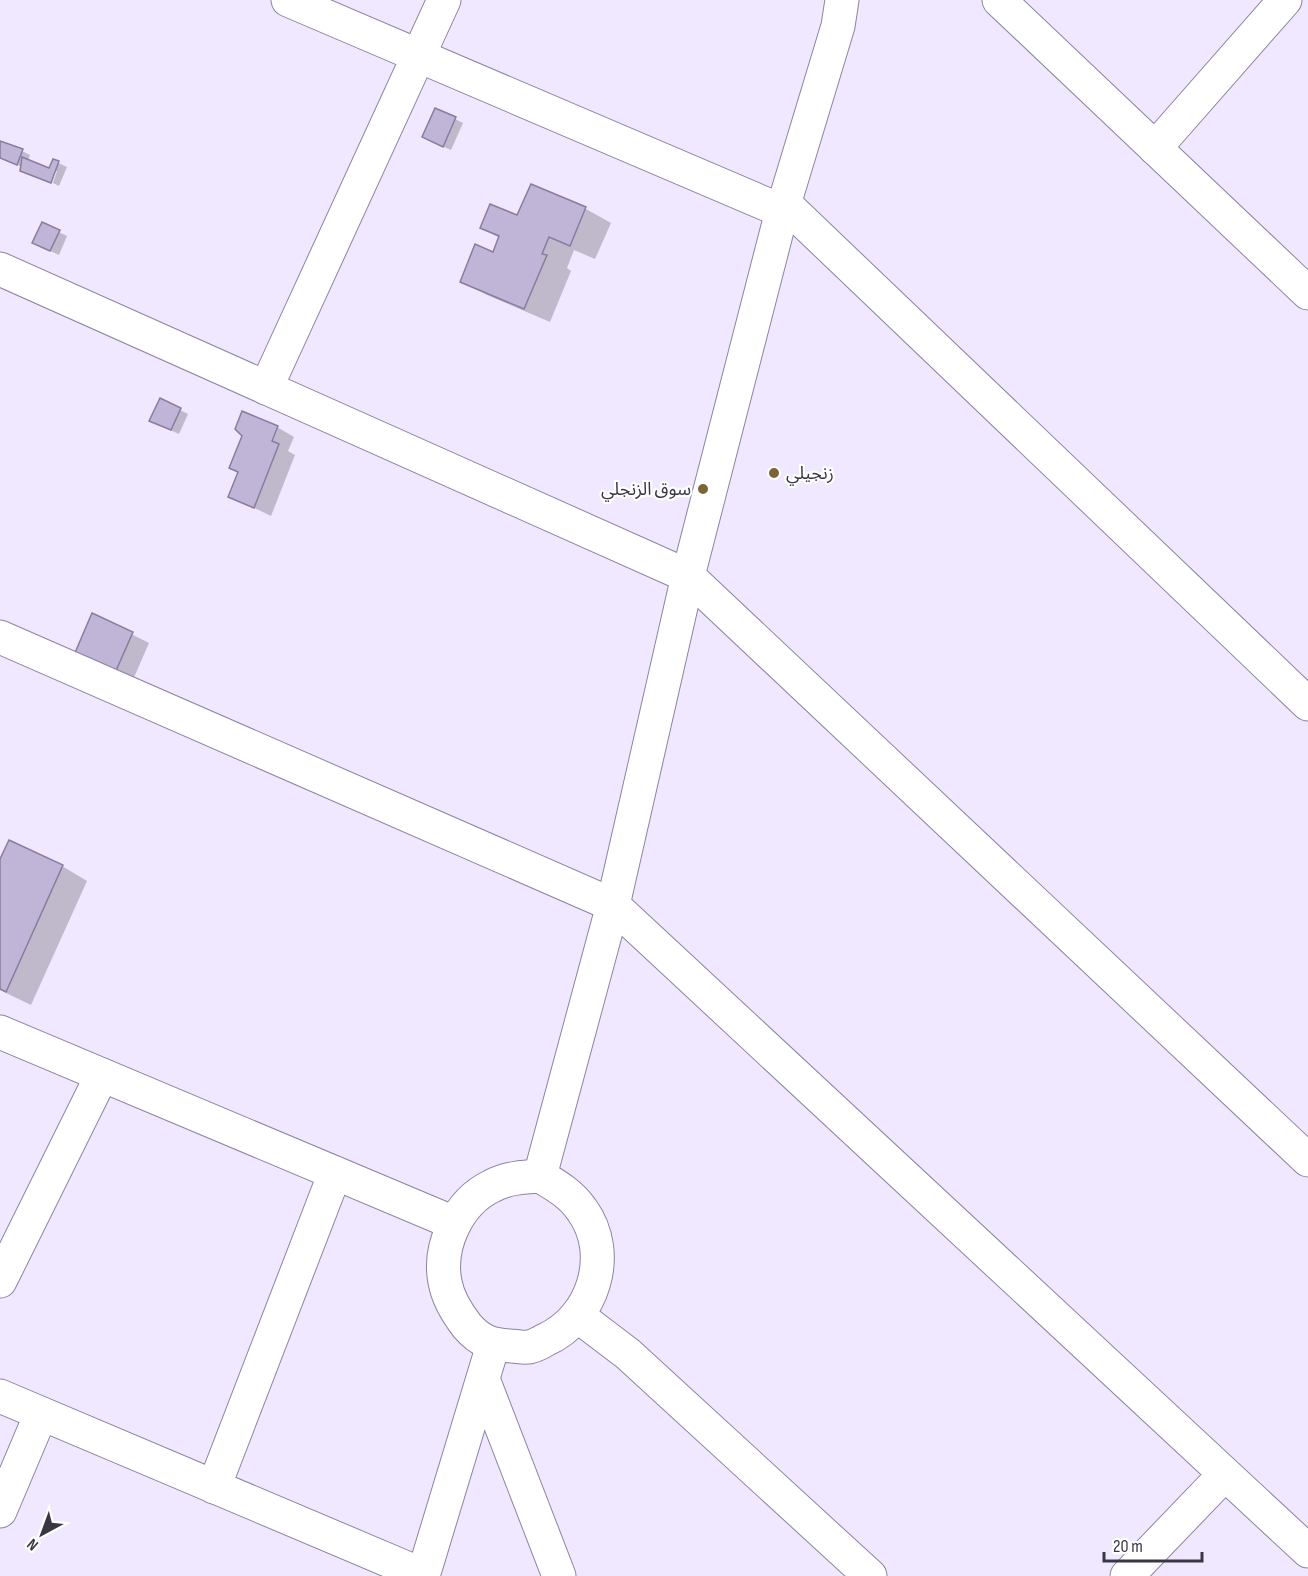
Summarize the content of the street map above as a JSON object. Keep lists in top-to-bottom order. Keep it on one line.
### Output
{"places":["زنجيلي","سوق الزنجلي"],"scale_bar":"20 m","north":"bottom left"}
